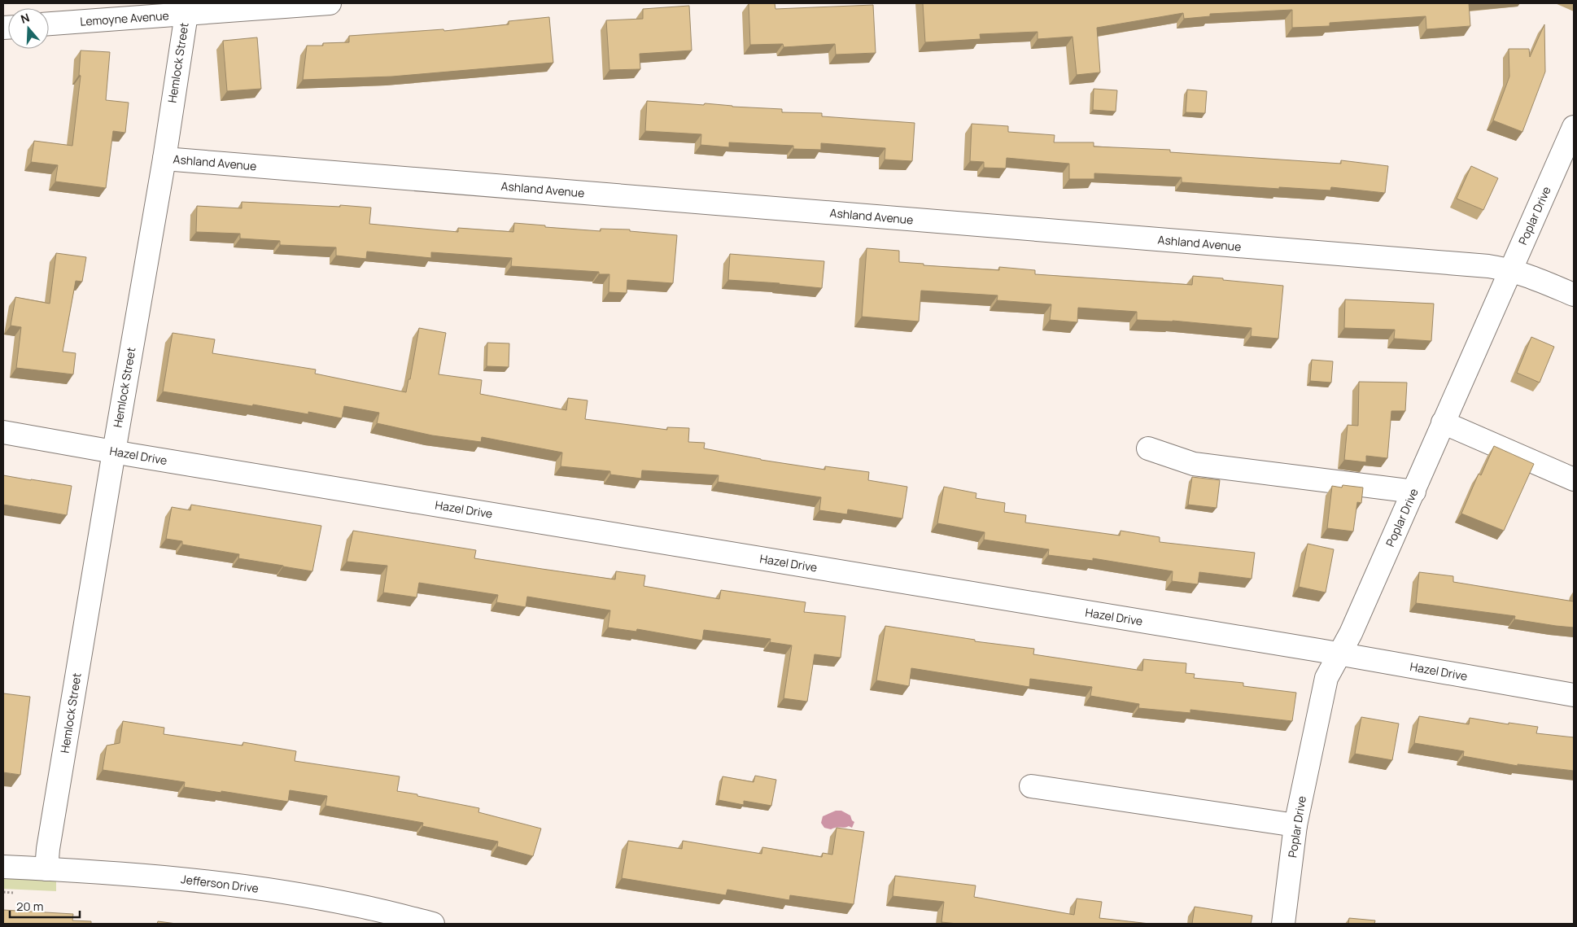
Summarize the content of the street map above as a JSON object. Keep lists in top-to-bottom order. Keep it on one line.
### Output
{"streets":{"street":["Lemoyne Avenue","Hemlock Street","Ashland Avenue","Poplar Drive","Hazel Drive","Jefferson Drive"]},"crossings":[["Lemoyne Avenue","Hemlock Street"],["Hemlock Street","Ashland Avenue"],["Hemlock Street","Hazel Drive"],["Hemlock Street","Jefferson Drive"],["Ashland Avenue","Poplar Drive"],["Poplar Drive","Hazel Drive"]],"scale_bar":"20 m","north":"top"}
